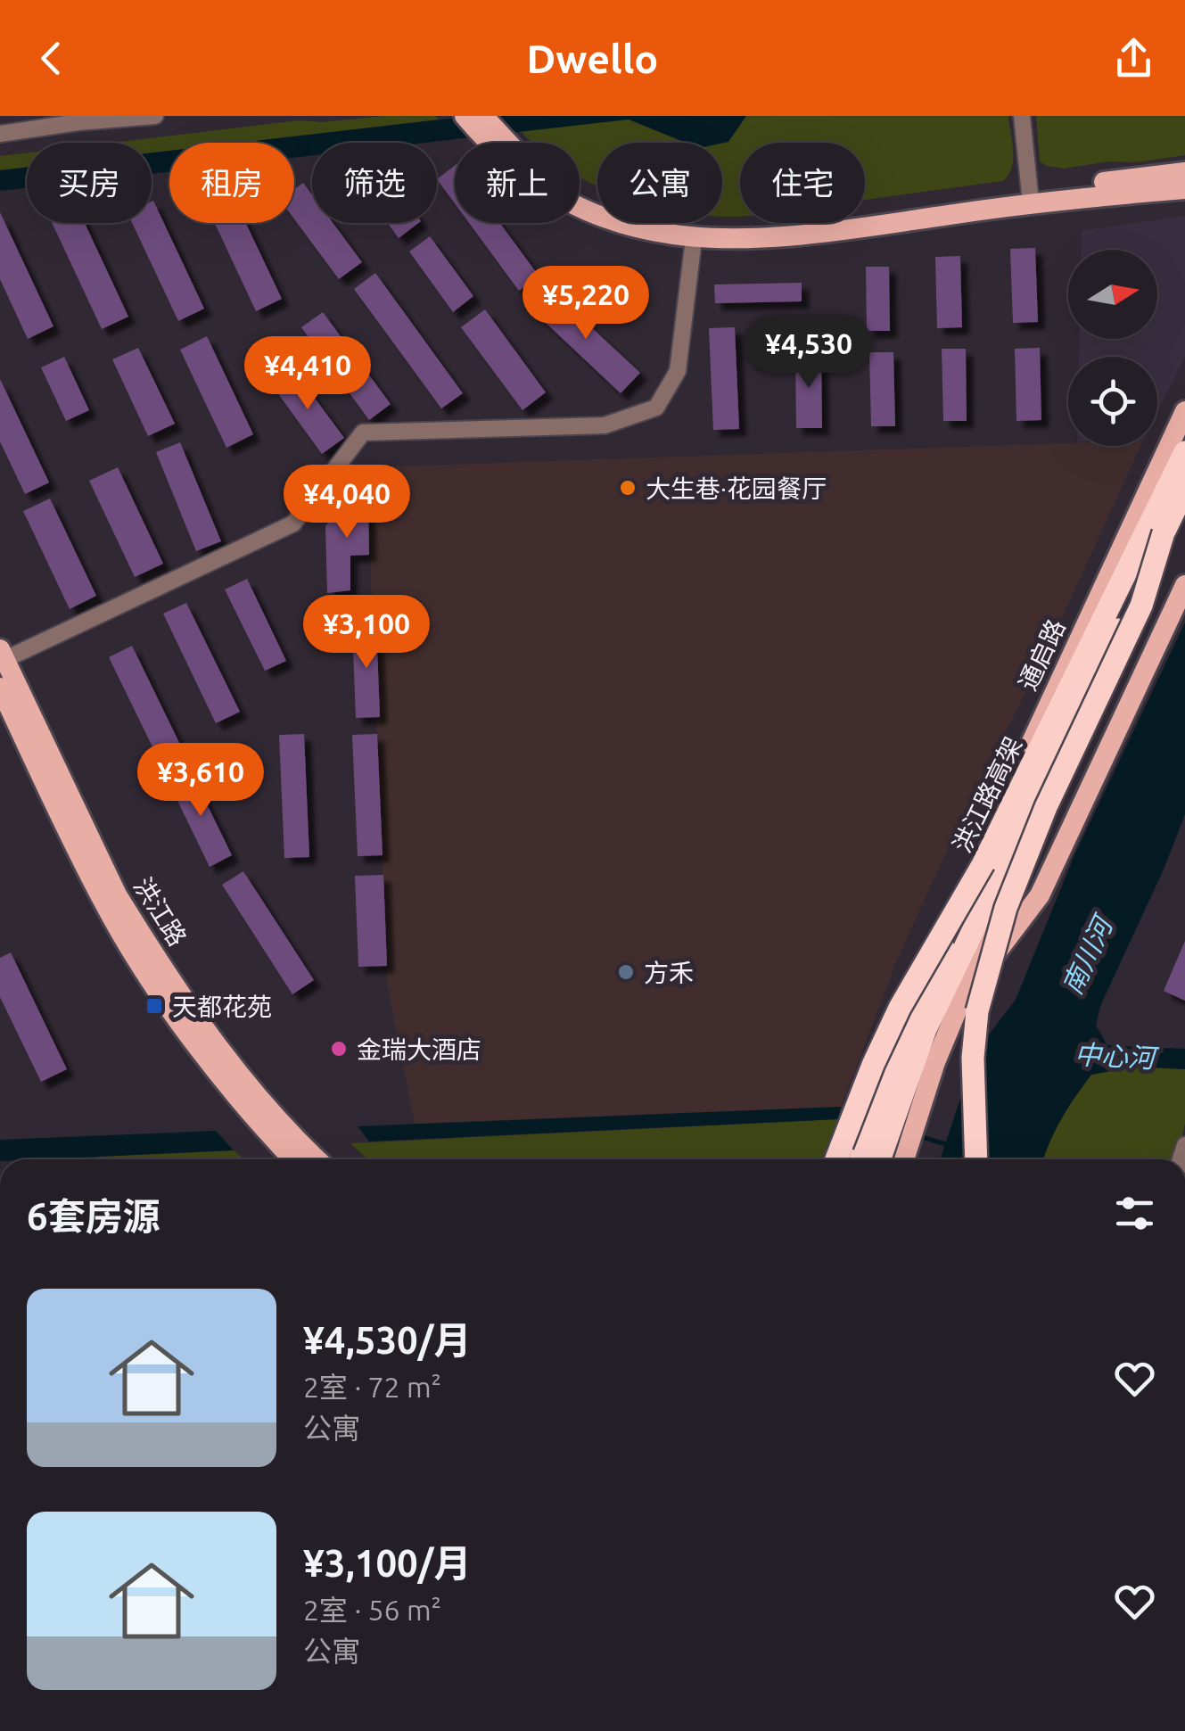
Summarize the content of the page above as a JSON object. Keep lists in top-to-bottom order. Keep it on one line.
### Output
{"streets":{"highway":["洪江路高架"],"main road":["通启路","洪江路"]},"water":["南川河","中心河"],"places":{"other":["大生巷·花园餐厅","方禾","金瑞大酒店"],"transit":["天都花苑"]},"north":"right","page":{"header":"Dwello","chip":["买房","租房","筛选","新上","公寓","住宅"],"price":["¥5,220","¥4,530","¥4,410","¥4,040","¥3,100","¥3,610"],"heading":"6套房源","list":[{"name":"¥4,530/月","note":"2室 · 72 m² · 公寓"},{"name":"¥3,100/月","note":"2室 · 56 m² · 公寓"}]}}
